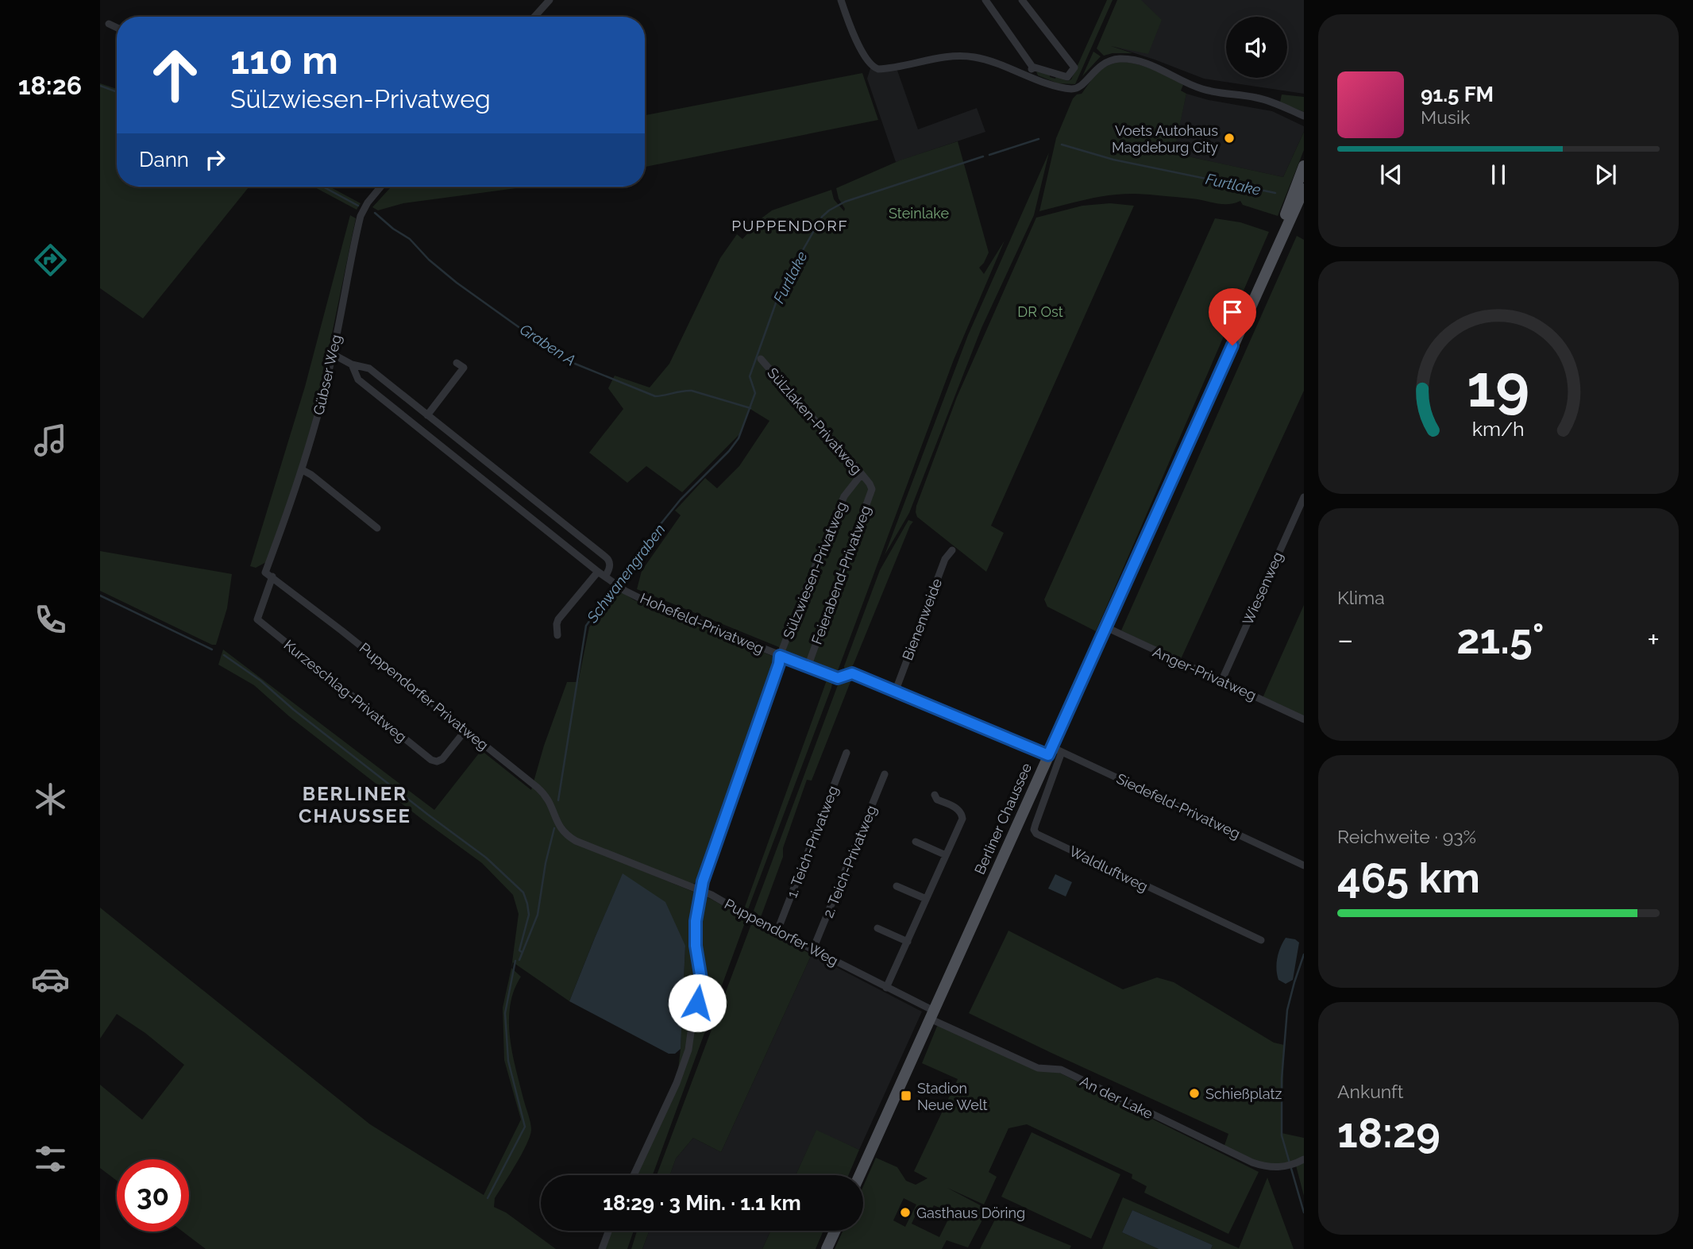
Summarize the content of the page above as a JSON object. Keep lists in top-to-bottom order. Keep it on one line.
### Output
{"streets":{"main road":["Berliner Chaussee"],"street":["Gübser Weg","Sülzlaken-Privatweg","Sülzwiesen-Privatweg","Feierabend-Privatweg","Wiesenweg","Bienenweide","Hohefeld-Privatweg","Anger-Privatweg","Kurzeschlag-Privatweg","Puppendorfer Privatweg","Siedefeld-Privatweg","1. Teich-Privatweg","2. Teich-Privatweg","Waldluftweg","Puppendorfer Weg","An der Lake"]},"crossings":[["Gübser Weg","Hohefeld-Privatweg"],["Gübser Weg","Kurzeschlag-Privatweg"],["Gübser Weg","Puppendorfer Privatweg"],["Sülzlaken-Privatweg","Sülzwiesen-Privatweg"],["Sülzlaken-Privatweg","Feierabend-Privatweg"],["Sülzwiesen-Privatweg","Hohefeld-Privatweg"],["Sülzwiesen-Privatweg","Puppendorfer Weg"],["Feierabend-Privatweg","Hohefeld-Privatweg"],["Wiesenweg","Anger-Privatweg"],["Bienenweide","Hohefeld-Privatweg"],["Hohefeld-Privatweg","Siedefeld-Privatweg"],["Hohefeld-Privatweg","Berliner Chaussee"],["Hohefeld-Privatweg","Waldluftweg"],["Anger-Privatweg","Berliner Chaussee"],["Kurzeschlag-Privatweg","Puppendorfer Privatweg"],["Puppendorfer Privatweg","Puppendorfer Weg"],["Siedefeld-Privatweg","Berliner Chaussee"],["Siedefeld-Privatweg","Waldluftweg"],["Berliner Chaussee","Waldluftweg"],["Berliner Chaussee","Puppendorfer Weg"],["Berliner Chaussee","An der Lake"],["1. Teich-Privatweg","Puppendorfer Weg"],["2. Teich-Privatweg","Puppendorfer Weg"],["Puppendorfer Weg","An der Lake"]],"districts":["PUPPENDORF","BERLINER CHAUSSEE"],"water":["Furtlake","Graben A","Schwanengraben"],"parks":["Steinlake","DR Ost"],"places":{"other":["Voets Autohaus Magdeburg City","Schießplatz","Gasthaus Döring"],"transit":["Stadion Neue Welt"]},"page":{"tabs":"18:26","turn":["110 m","Sülzwiesen-Privatweg"],"song":["91.5 FM","Musik"],"then":"Dann","tile":["Klima",["Reichweite · 93%","465 km"],["Ankunft","18:29"]],"heat":["−","21.5°","+"],"limit":"30","trip":"18:29 · 3 Min. · 1.1 km","gauge":["19","km/h"]}}
